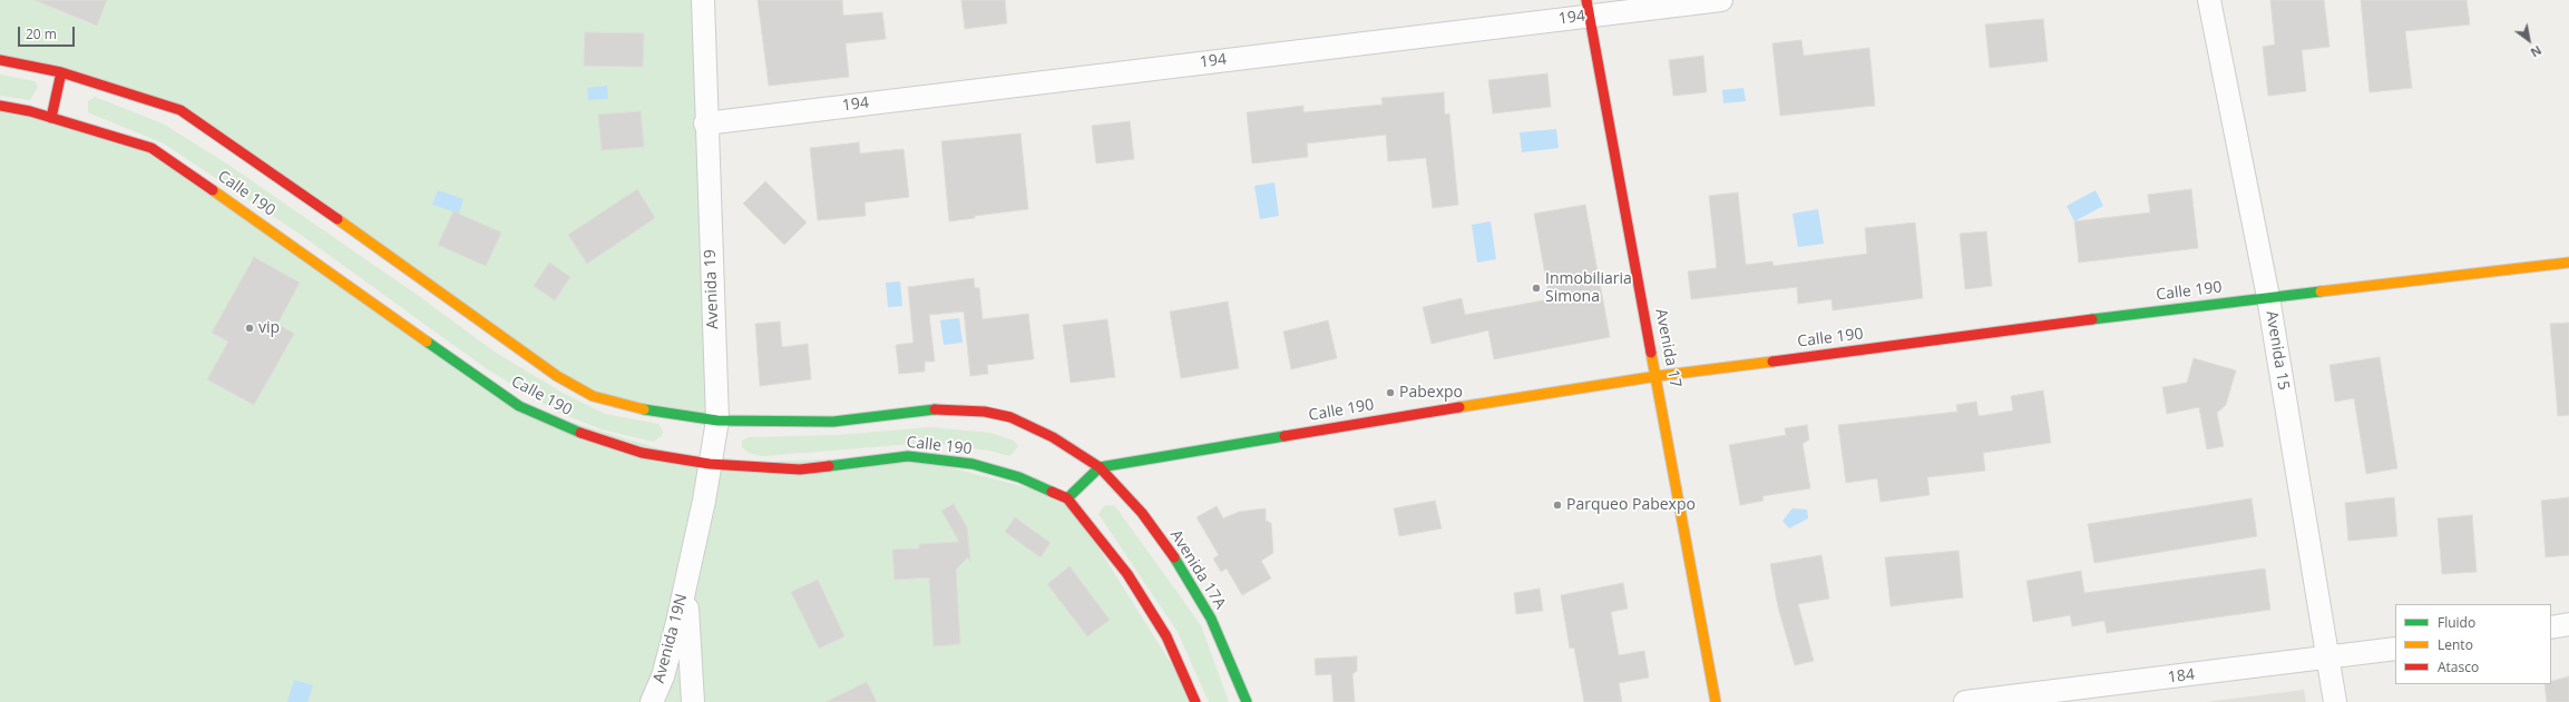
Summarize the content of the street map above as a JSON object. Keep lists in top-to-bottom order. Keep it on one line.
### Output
{"streets":{"main road":["Calle 190","Avenida 17","Avenida 17A"],"street":["194","Avenida 19","Avenida 15","Avenida 19N","184"]},"crossings":[["194","Avenida 19"],["194","Avenida 17"],["Calle 190","Avenida 19"],["Calle 190","Avenida 17"],["Calle 190","Avenida 15"],["Calle 190","Avenida 17A"],["Avenida 19","Avenida 19N"],["Avenida 15","184"]],"places":["Inmobiliaria Simona","vip","Pabexpo","Parqueo Pabexpo"],"legend":["Fluido","Lento","Atasco"],"scale_bar":"20 m","north":"bottom right"}
